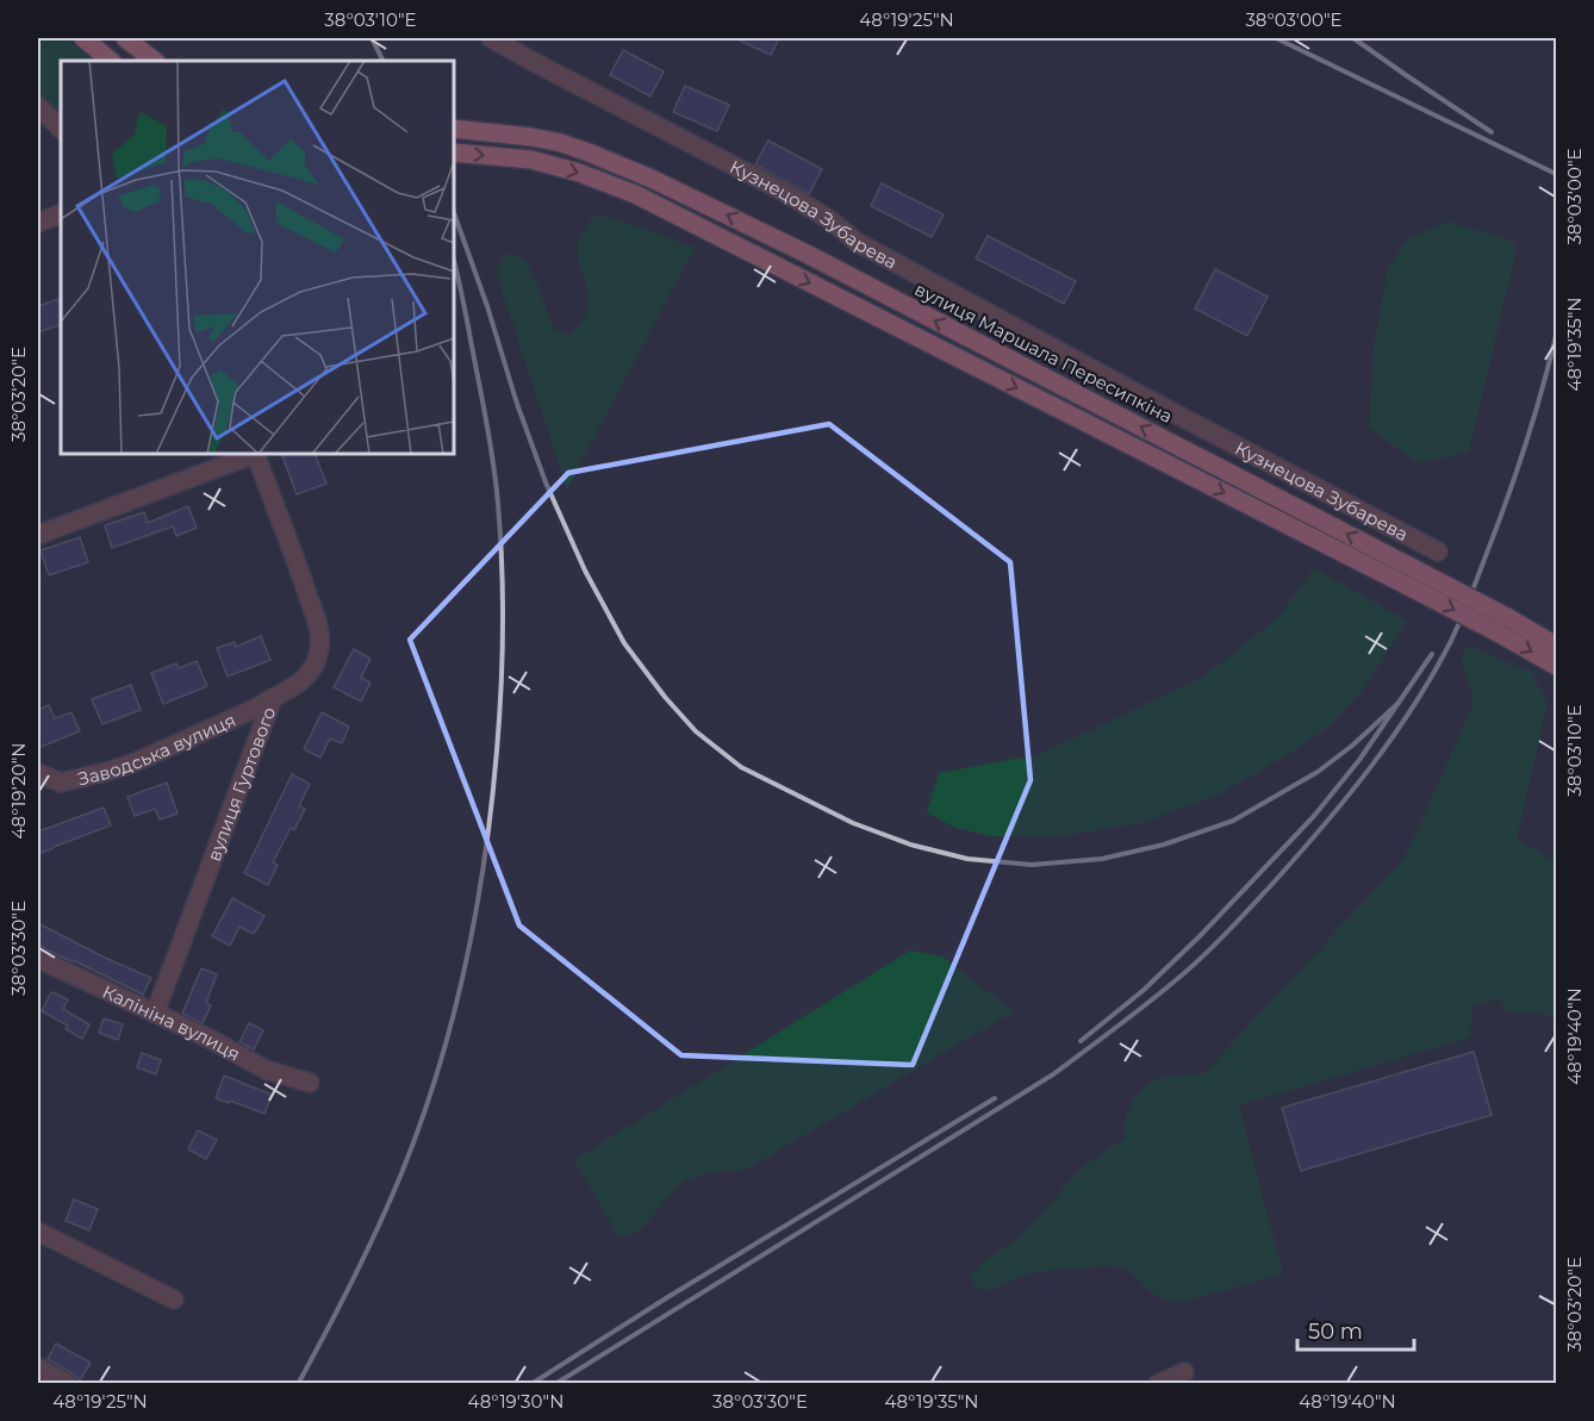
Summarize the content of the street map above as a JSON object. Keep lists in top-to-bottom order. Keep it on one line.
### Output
{"streets":{"main road":["вулиця Маршала Пересипкіна"],"street":["Кузнецова Зубарева","Заводська вулиця","вулиця Гуртового","Калініна вулиця"]},"crossings":[["Заводська вулиця","вулиця Гуртового"],["вулиця Гуртового","Калініна вулиця"]],"scale_bar":"50 m","coordinates":["38°03'10\"E","48°19'25\"N","38°03'00\"E","48°19'35\"N","38°03'20\"E","48°19'20\"N","38°03'30\"E","48°19'40\"N","48°19'30\"N"]}
